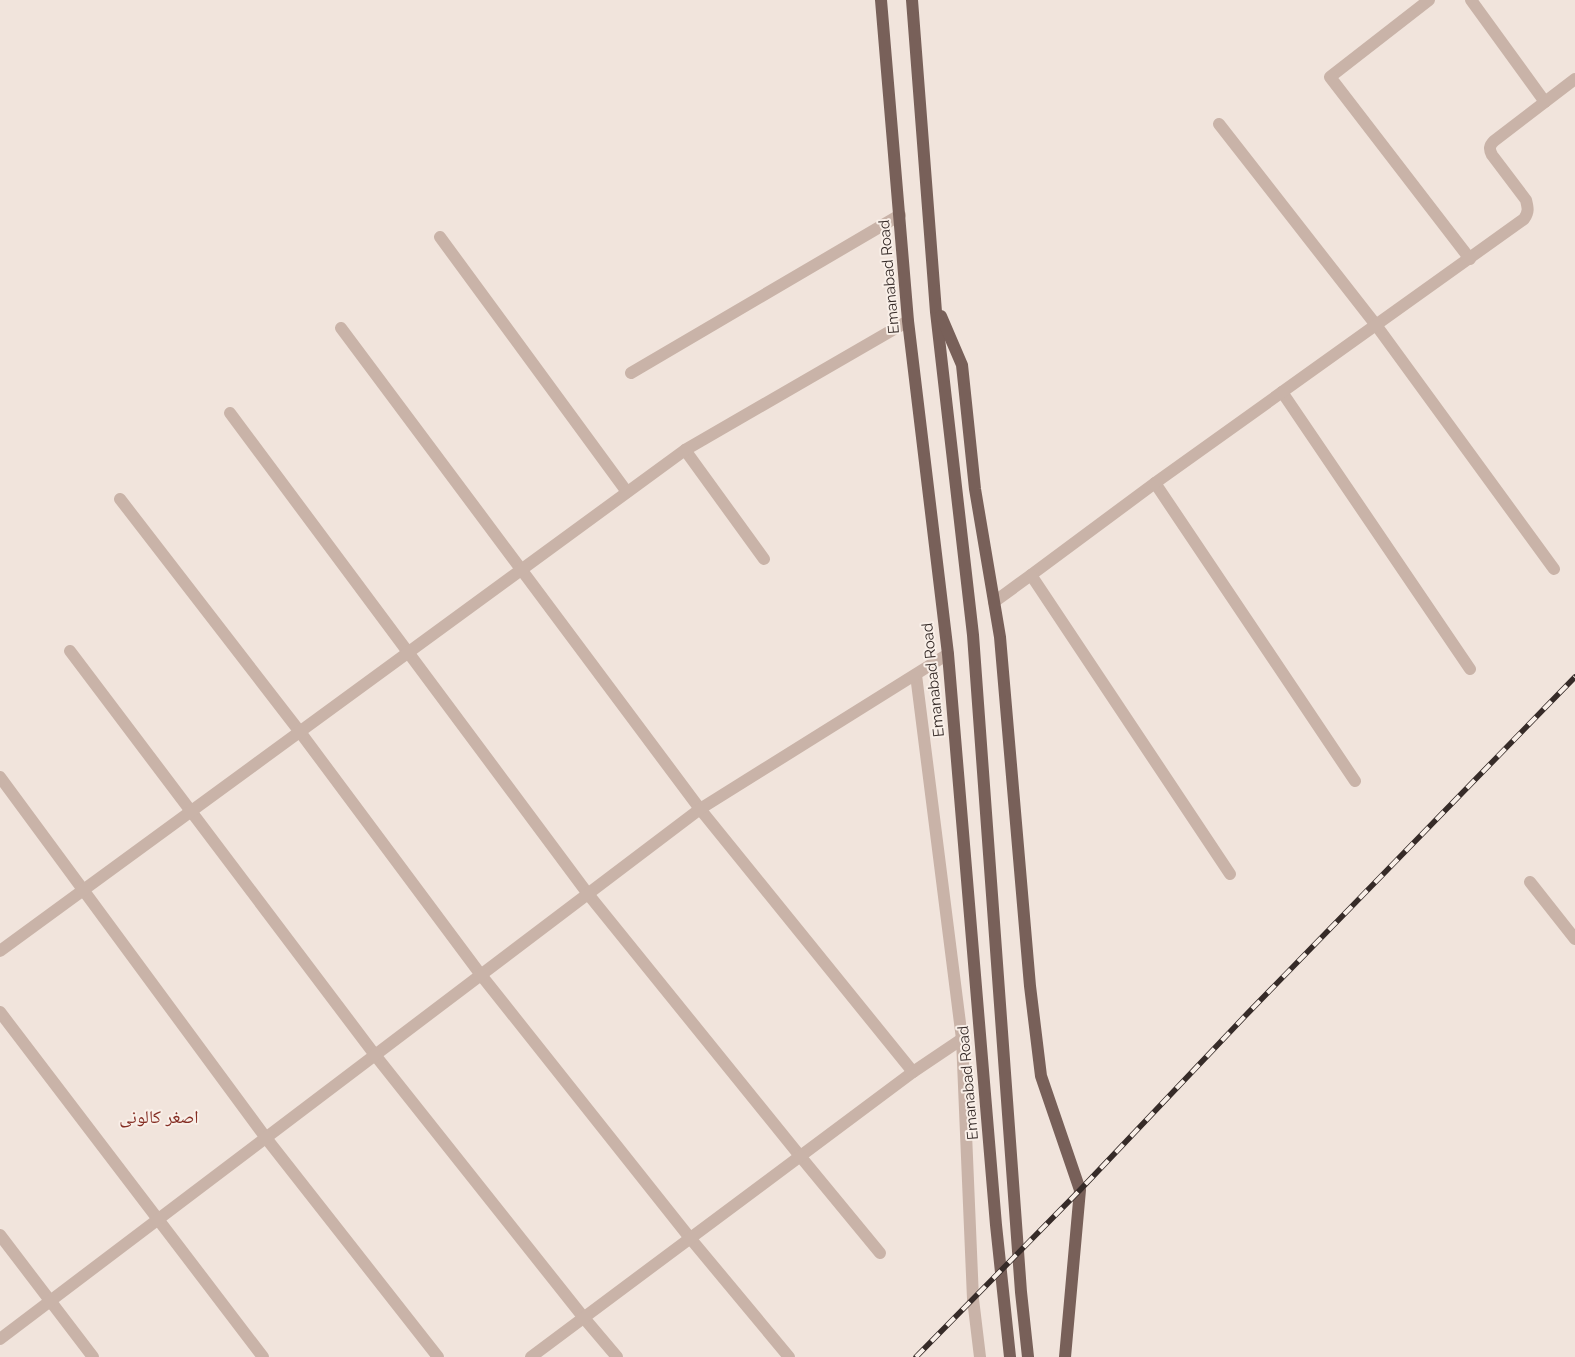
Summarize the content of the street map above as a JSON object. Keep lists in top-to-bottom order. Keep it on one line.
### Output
{"streets":{"main road":["Emanabad Road"]},"districts":["اصغر کالونی"]}
